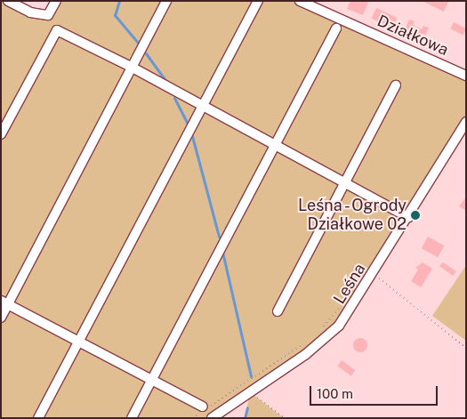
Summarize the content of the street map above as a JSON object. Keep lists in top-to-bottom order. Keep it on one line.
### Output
{"streets":{"street":["Działkowa","Leśna"]},"places":["Leśna - Ogrody Działkowe 02"],"scale_bar":"100 m"}
